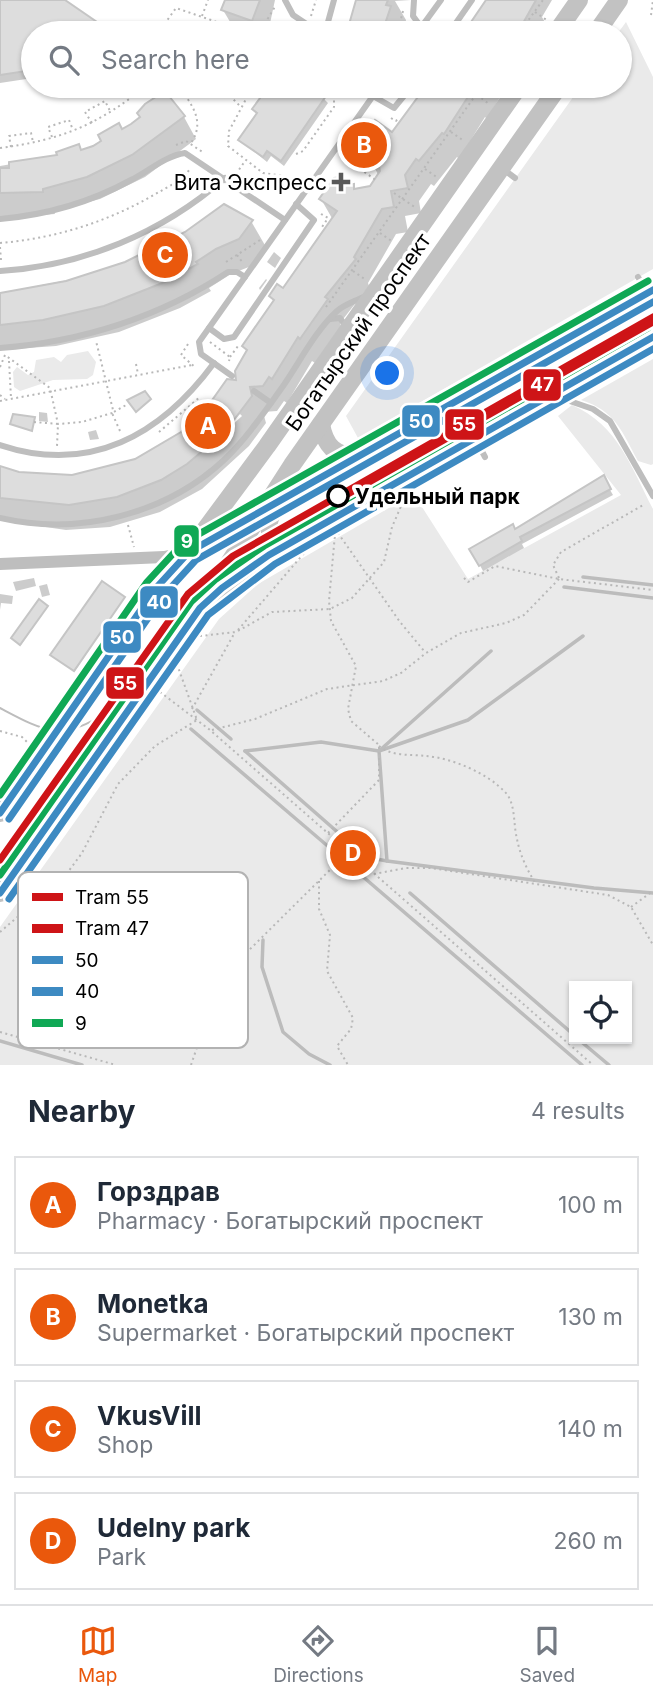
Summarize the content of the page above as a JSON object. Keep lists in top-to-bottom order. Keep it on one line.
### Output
{"streets":{"main road":["Богатырский проспект"]},"places":{"health":["Вита Экспресс"],"other":["Удельный парк"]},"lines":["transit line 9","transit line 50","transit line 40","tram line 55","tram line 47"],"legend":["Tram 55","Tram 47","50","40","9"],"page":{"search":"Search here","pins":["B","C","A","D"],"heading":["Nearby","4 results"],"list":[{"mark":"A","name":"Горздрав","note":"Pharmacy · Богатырский проспект","value":"100 m"},{"mark":"B","name":"Monetka","note":"Supermarket · Богатырский проспект","value":"130 m"},{"mark":"C","name":"VkusVill","note":"Shop","value":"140 m"},{"mark":"D","name":"Udelny park","note":"Park","value":"260 m"}],"nav":["Map","Directions","Saved"]}}
